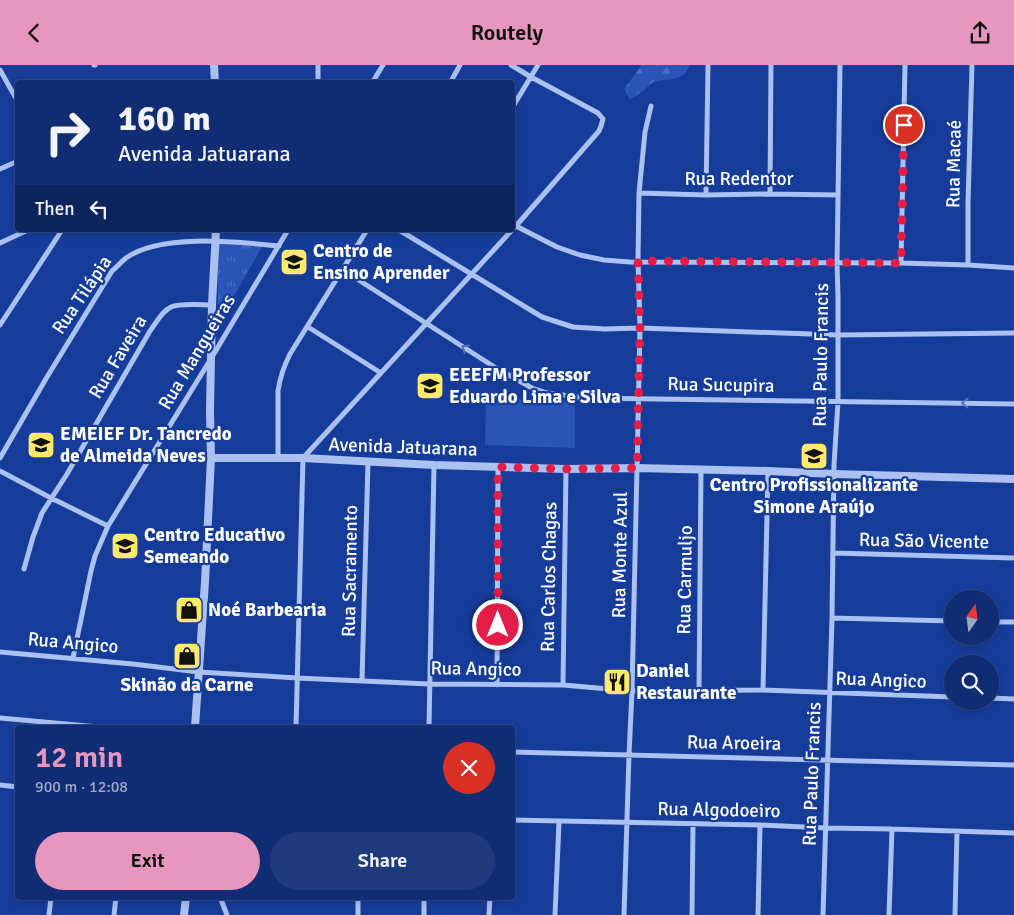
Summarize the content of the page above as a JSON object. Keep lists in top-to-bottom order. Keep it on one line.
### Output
{"streets":{"street":["Rua Macaé","Rua Redentor","Rua Tilápia","Rua Mangueiras","Rua Paulo Francis","Rua Faveira","Rua Sucupira","Avenida Jatuarana","Rua São Vicente","Rua Monte Azul","Rua Sacramento","Rua Carlos Chagas","Rua Carmuljo","Rua Angico","Rua Aroeira","Rua Algodoeiro"]},"crossings":[["Rua Redentor","Rua Paulo Francis"],["Rua Redentor","Rua Monte Azul"],["Rua Tilápia","Rua Mangueiras"],["Rua Mangueiras","Rua Angico"],["Rua Paulo Francis","Rua Sucupira"],["Rua Paulo Francis","Avenida Jatuarana"],["Rua Paulo Francis","Rua São Vicente"],["Rua Paulo Francis","Rua Angico"],["Rua Paulo Francis","Rua Aroeira"],["Rua Paulo Francis","Rua Algodoeiro"],["Rua Sucupira","Rua Monte Azul"],["Avenida Jatuarana","Rua Monte Azul"],["Avenida Jatuarana","Rua Sacramento"],["Avenida Jatuarana","Rua Carlos Chagas"],["Avenida Jatuarana","Rua Carmuljo"],["Rua Monte Azul","Rua Angico"],["Rua Monte Azul","Rua Aroeira"],["Rua Monte Azul","Rua Algodoeiro"],["Rua Sacramento","Rua Angico"],["Rua Carlos Chagas","Rua Angico"],["Rua Carmuljo","Rua Angico"]],"one_way":["Rua Sucupira"],"places":{"school or university":["Centro de Ensino Aprender","EEEFM Professor Eduardo Lima e Silva","EMEIEF Dr. Tancredo de Almeida Neves","Centro Profissionalizante Simone Araújo","Centro Educativo Semeando"],"shop":["Noé Barbearia","Skinão da Carne"],"restaurant":["Daniel Restaurante"]},"north":"top","page":{"header":"Routely","turn":["160 m","Avenida Jatuarana"],"then":"Then","heading":["12 min","900 m · 12:08"],"buttons":["Exit","Share"]}}
